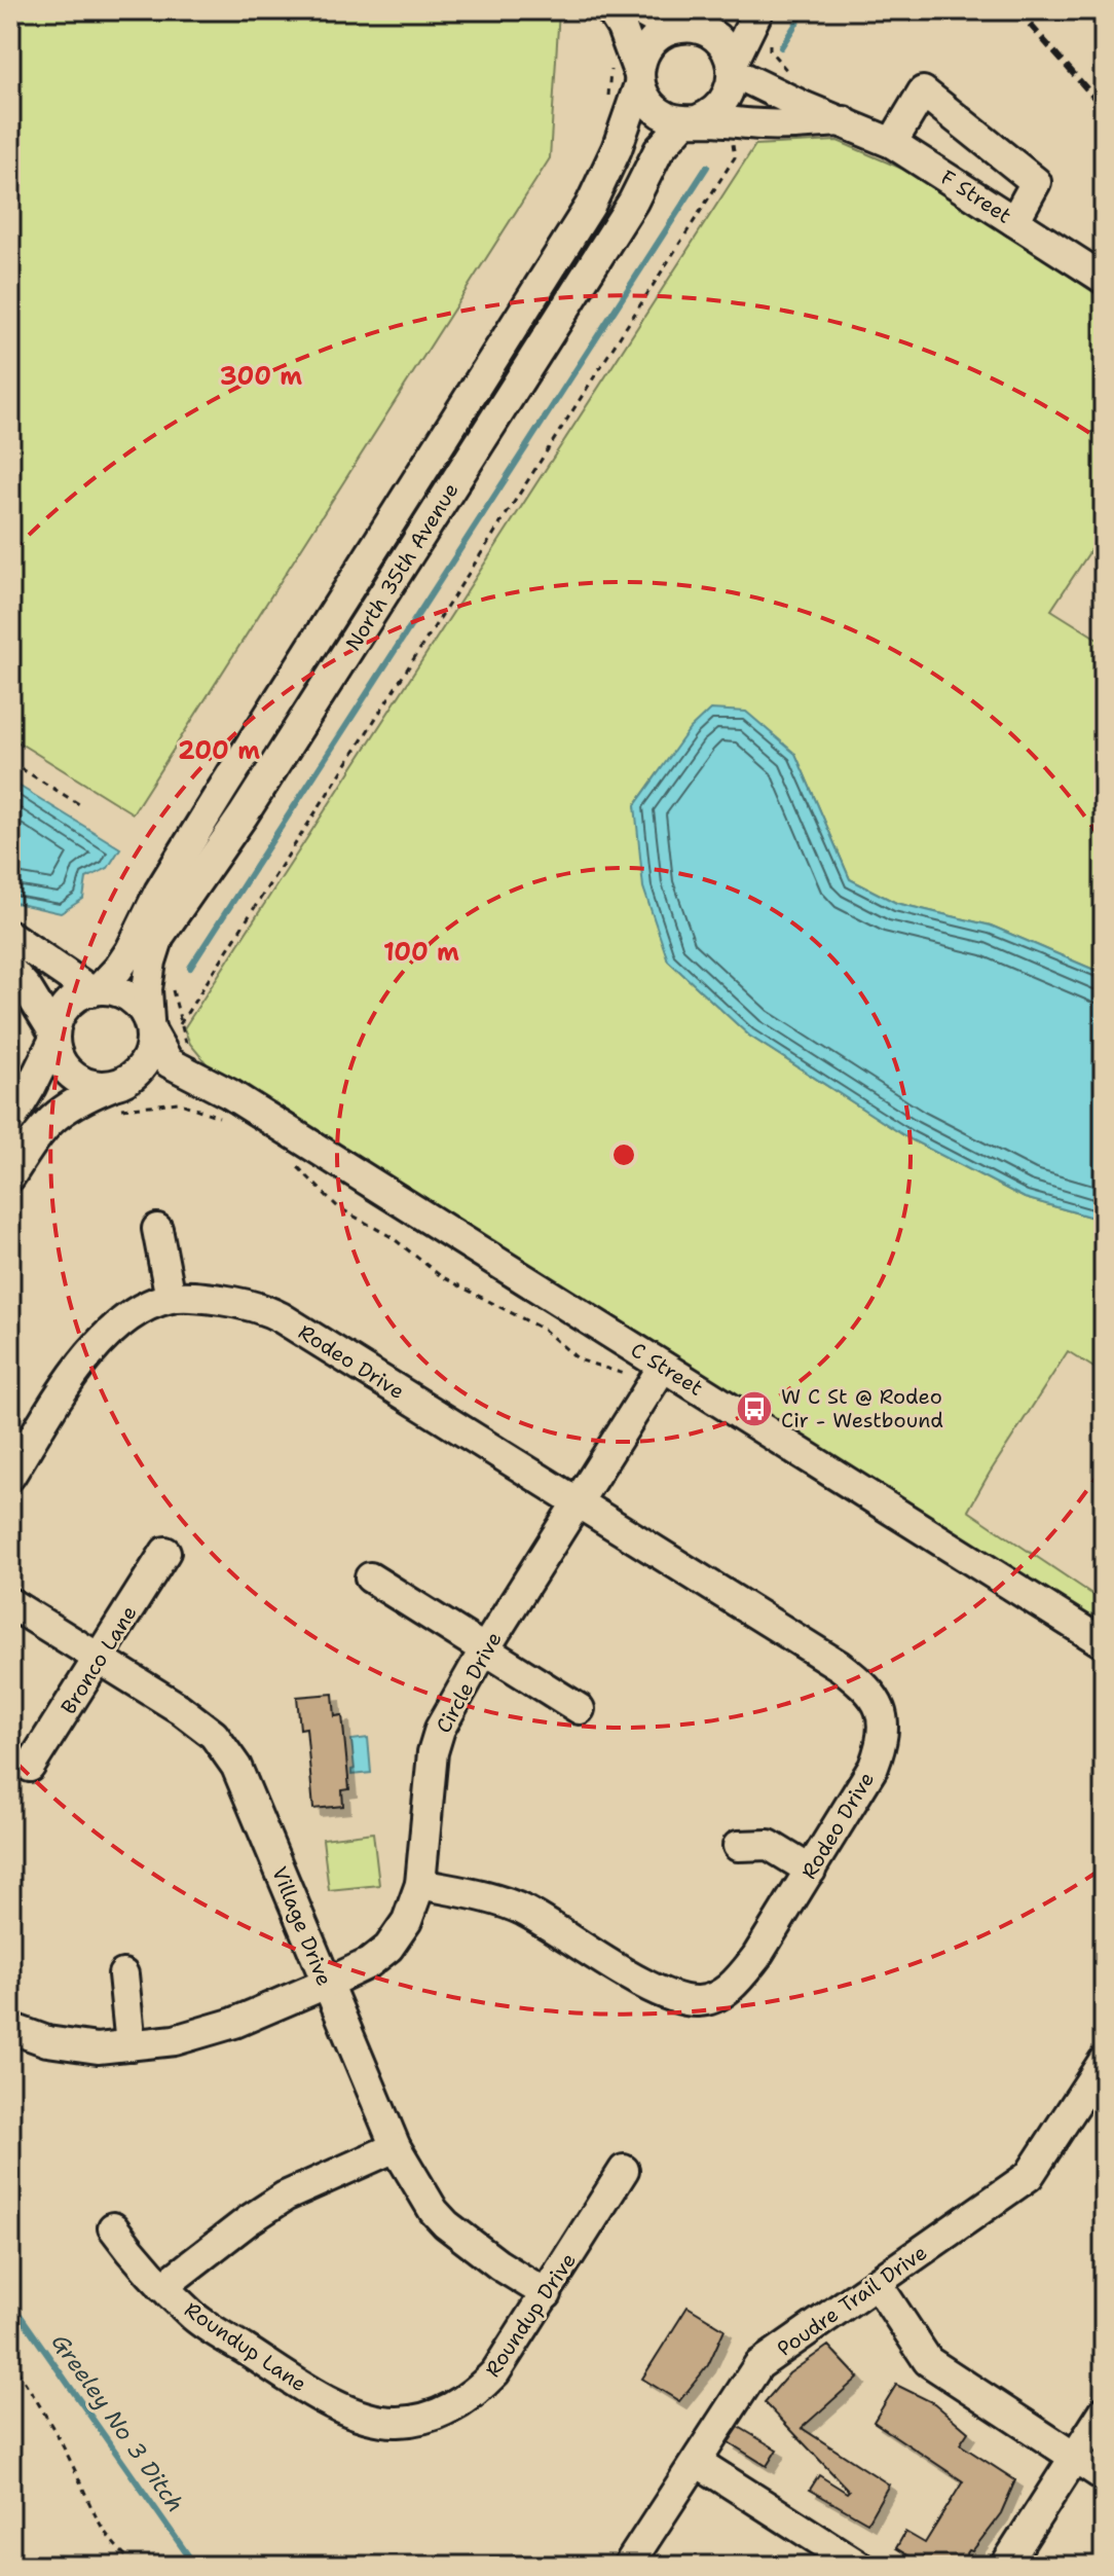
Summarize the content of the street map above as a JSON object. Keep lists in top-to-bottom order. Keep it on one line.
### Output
{"streets":{"street":["F Street","North 35th Avenue","Rodeo Drive","C Street","Bronco Lane","Circle Drive","Village Drive","Poudre Trail Drive","Roundup Drive","Roundup Lane"]},"crossings":[["F Street","North 35th Avenue"],["North 35th Avenue","C Street"],["Rodeo Drive","Circle Drive"],["C Street","Circle Drive"],["Bronco Lane","Village Drive"],["Village Drive","Roundup Drive"],["Roundup Drive","Roundup Lane"]],"water":["Greeley No 3 Ditch"],"places":{"bus stop":["W C St @ Rodeo Cir - Westbound"]},"rings":["300 m","200 m","100 m"]}
